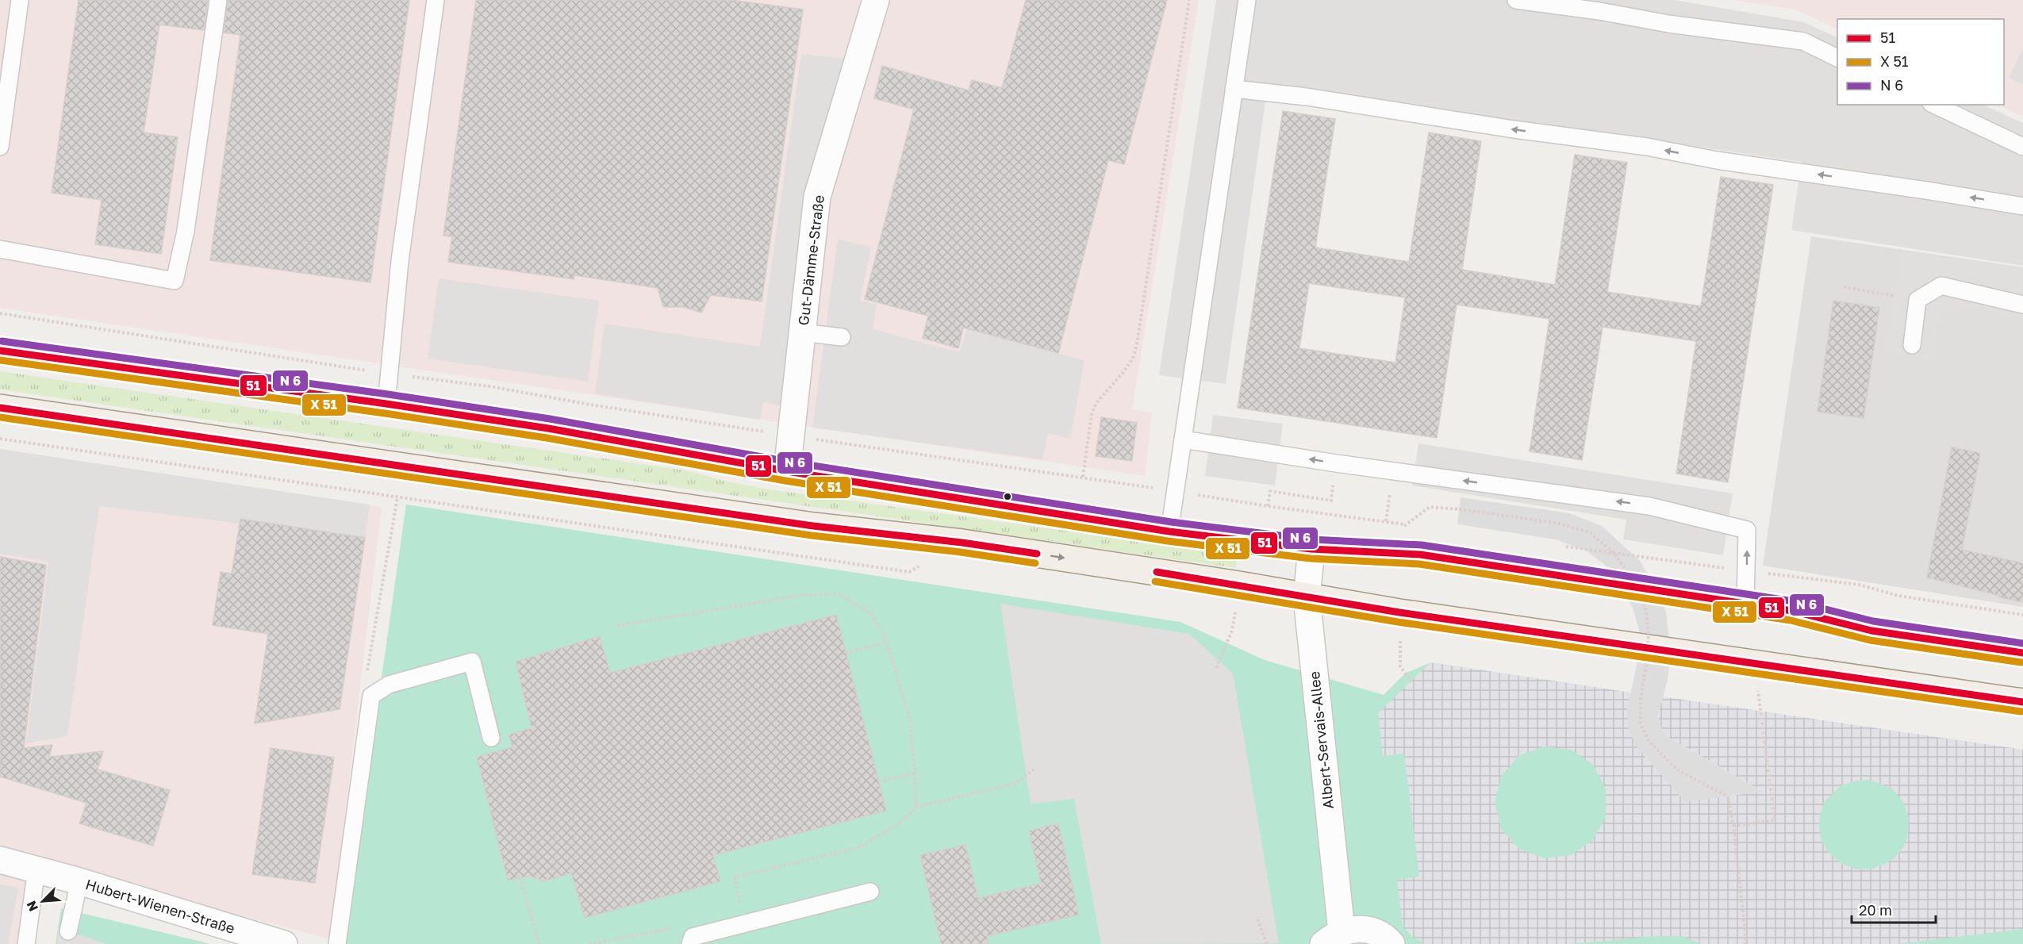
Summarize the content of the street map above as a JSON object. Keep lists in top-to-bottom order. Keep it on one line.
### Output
{"streets":{"street":["Gut-Dämme-Straße","Albert-Servais-Allee","Hubert-Wienen-Straße"]},"lines":["transit line 51"],"legend":["51","X 51","N 6"],"scale_bar":"20 m","north":"bottom left"}
